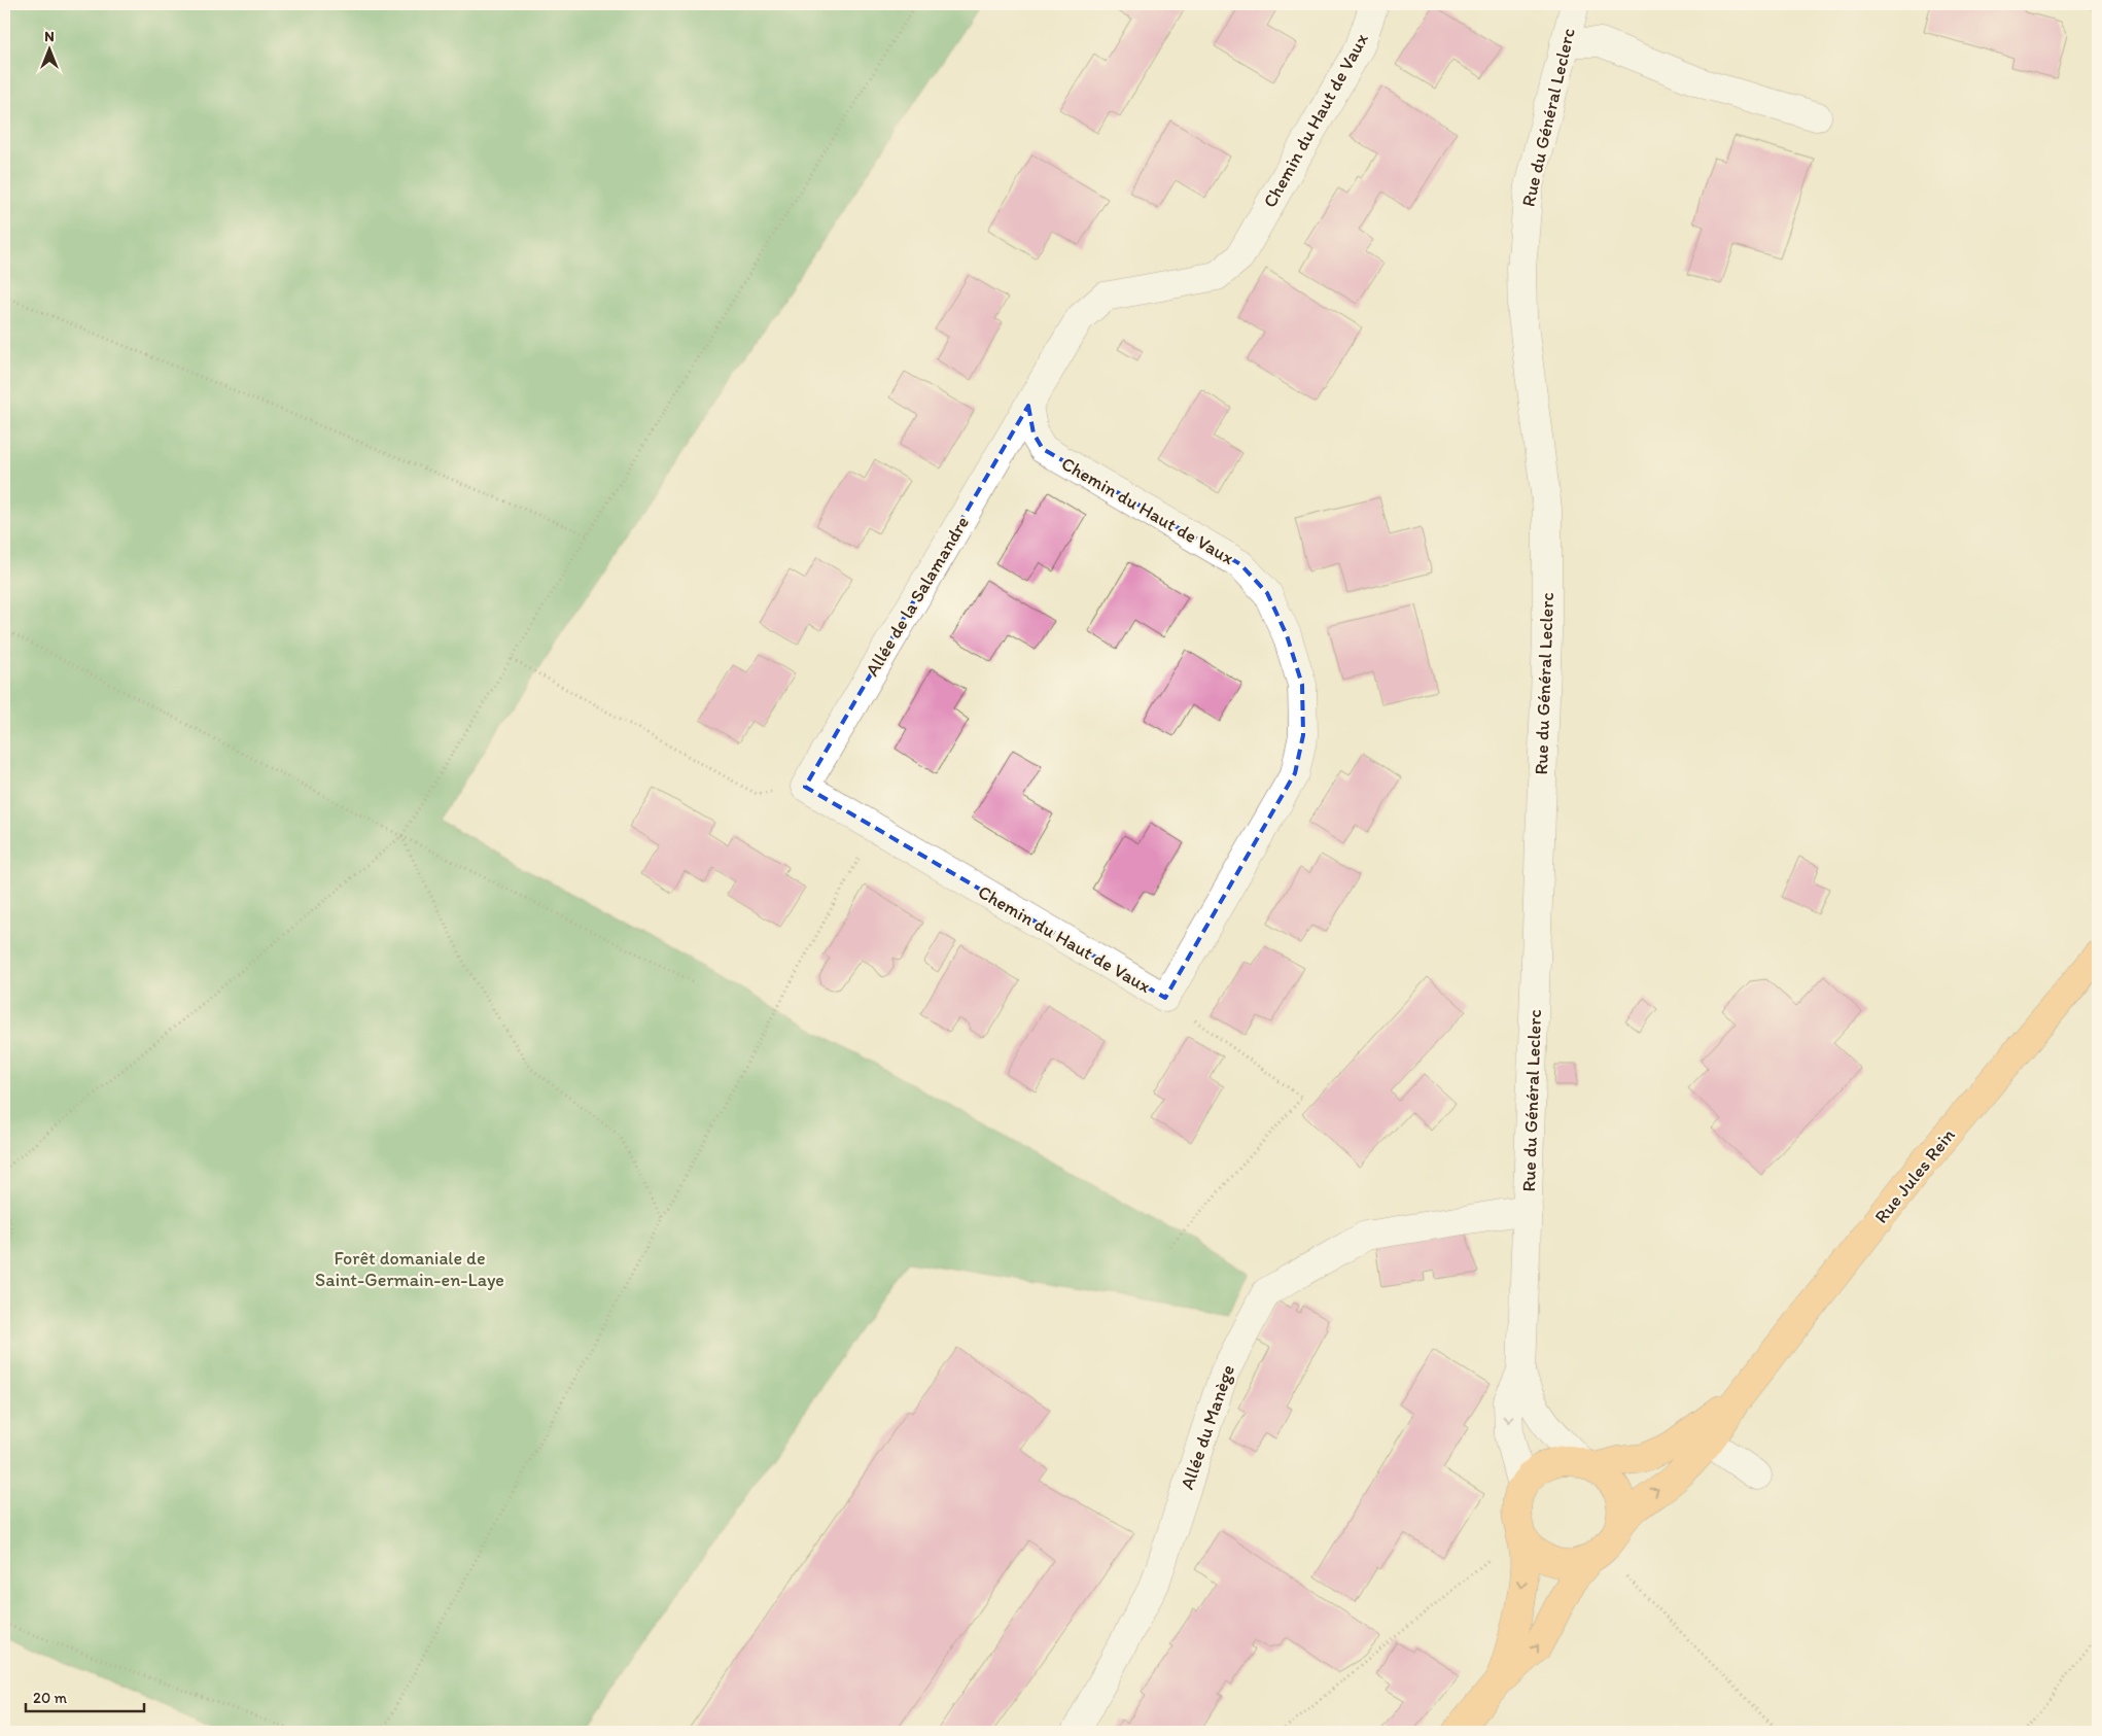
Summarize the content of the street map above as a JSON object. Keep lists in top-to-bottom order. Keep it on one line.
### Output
{"streets":{"main road":["Rue Jules Rein"],"street":["Rue du Général Leclerc","Chemin du Haut de Vaux","Allée de la Salamandre","Allée du Manège"]},"crossings":[["Rue du Général Leclerc","Rue Jules Rein"],["Rue du Général Leclerc","Allée du Manège"],["Chemin du Haut de Vaux","Allée de la Salamandre"]],"parks":["Forêt domaniale de Saint-Germain-en-Laye"],"scale_bar":"20 m","north":"top"}
